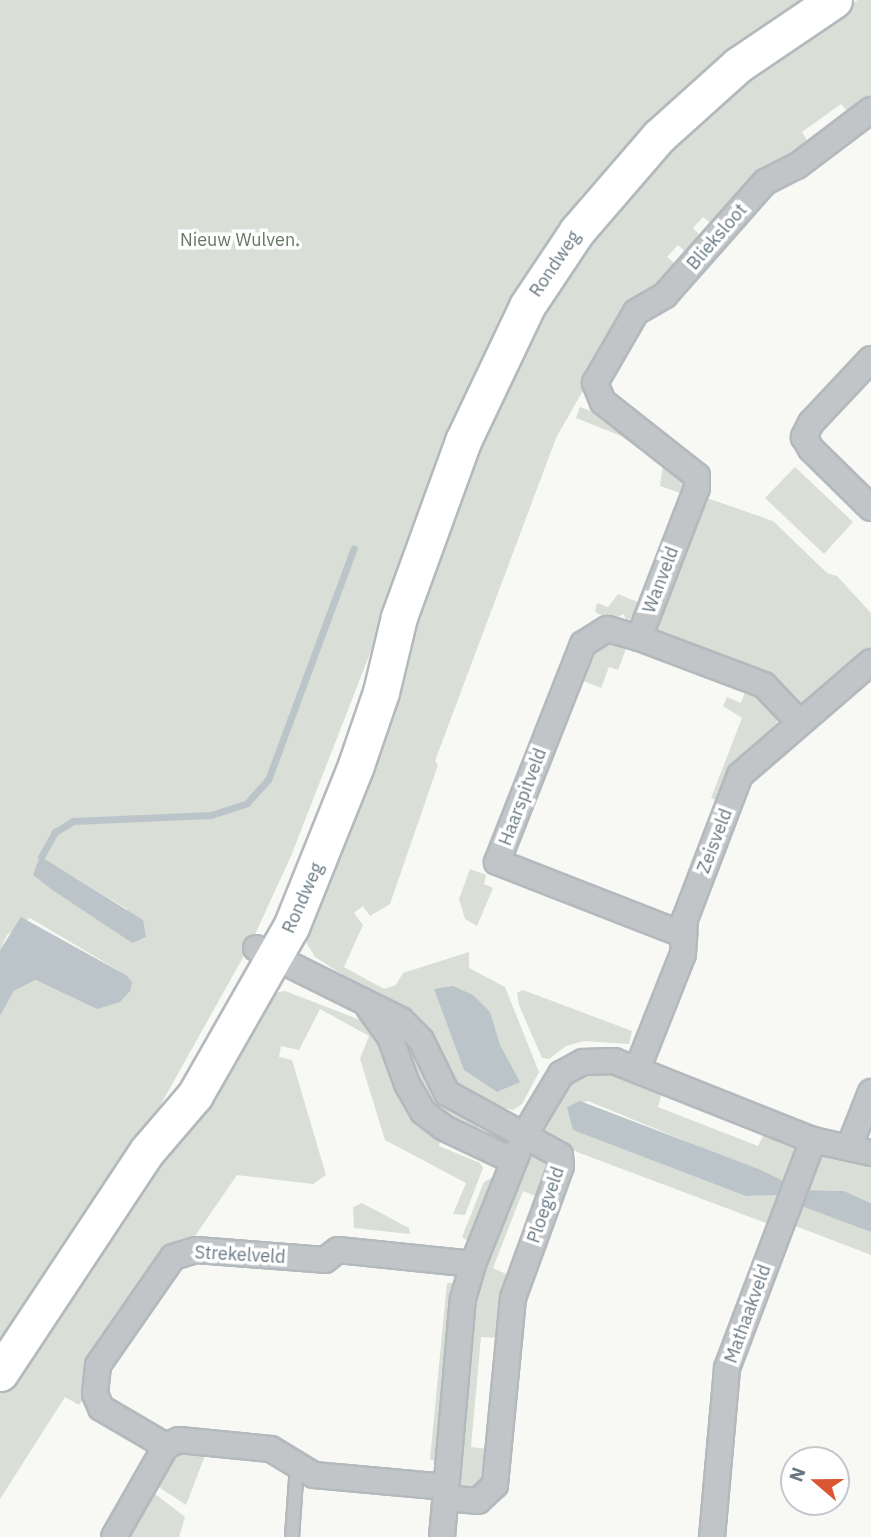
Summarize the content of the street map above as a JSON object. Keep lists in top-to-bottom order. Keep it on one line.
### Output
{"streets":{"main road":["Rondweg"],"street":["Blieksloot","Wanveld","Haarspitveld","Zeisveld","Ploegveld","Strekelveld","Mathaakveld"]},"crossings":[["Blieksloot","Wanveld"],["Rondweg","Ploegveld"],["Wanveld","Haarspitveld"],["Haarspitveld","Zeisveld"],["Ploegveld","Strekelveld"]],"parks":["Nieuw Wulven."],"north":"left"}
